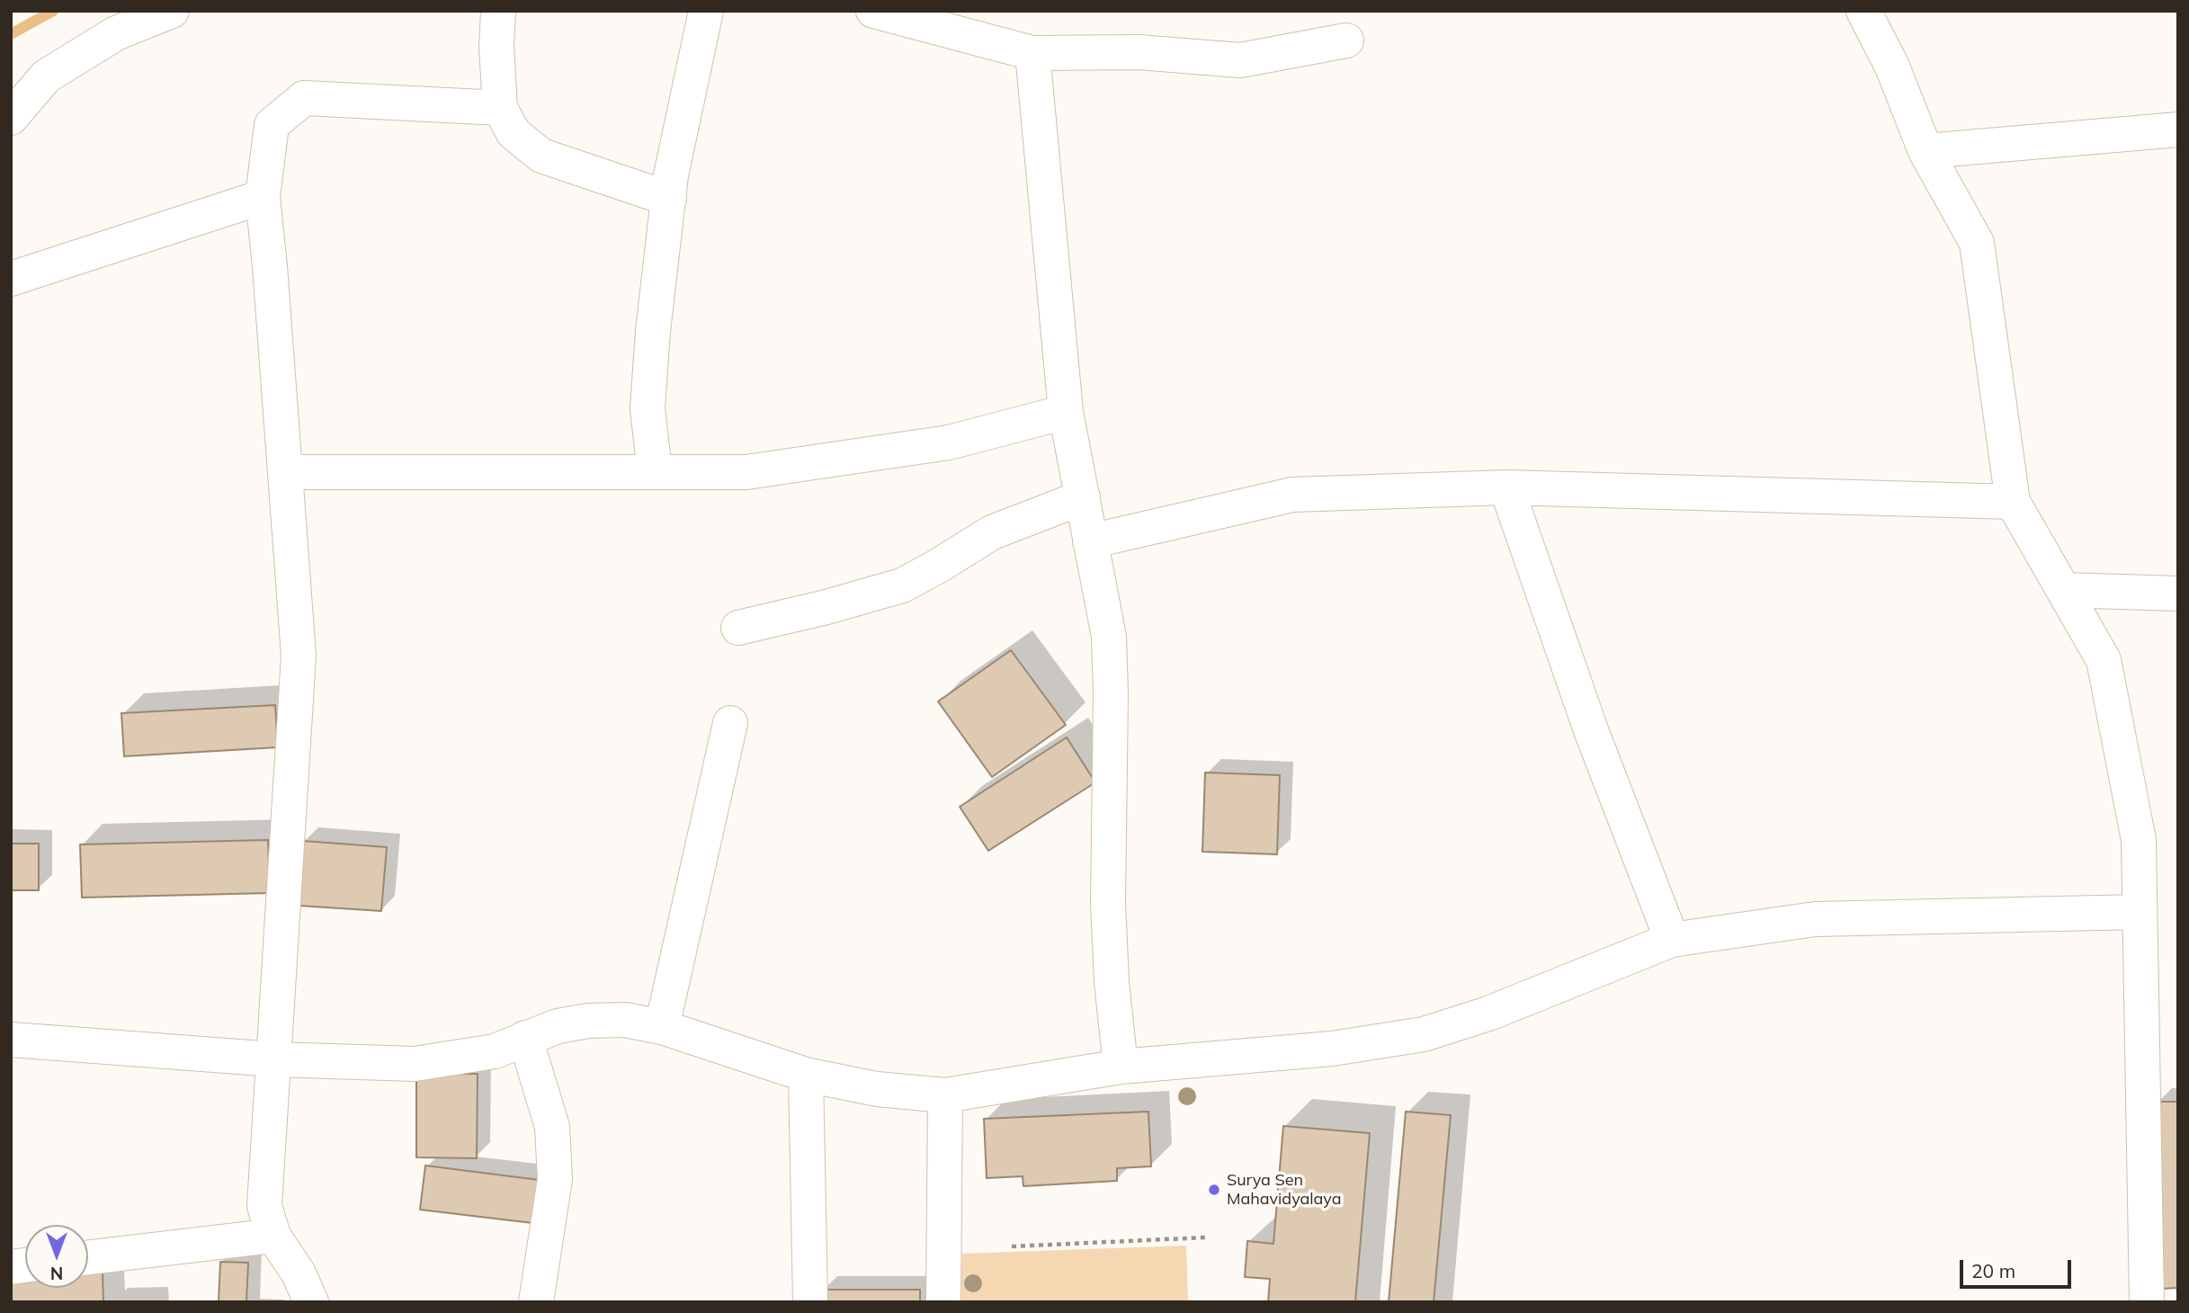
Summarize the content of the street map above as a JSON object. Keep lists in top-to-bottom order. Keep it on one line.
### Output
{"places":["Surya Sen Mahavidyalaya"],"scale_bar":"20 m","north":"bottom"}
